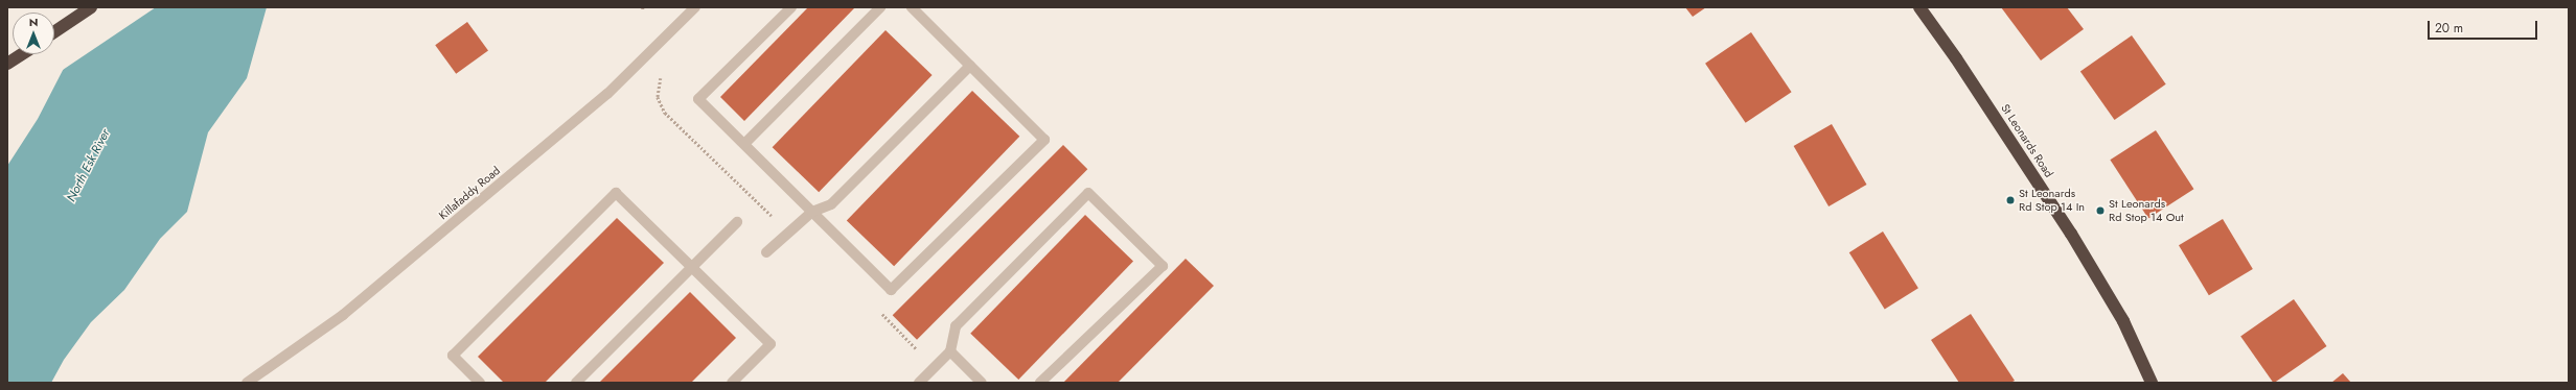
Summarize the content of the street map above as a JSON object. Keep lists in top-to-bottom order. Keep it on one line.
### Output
{"streets":{"highway":["St Leonards Road"],"street":["Killafaddy Road"]},"water":["North Esk River"],"places":["St Leonards Rd Stop 14 In","St Leonards Rd Stop 14 Out"],"scale_bar":"20 m","north":"top"}
